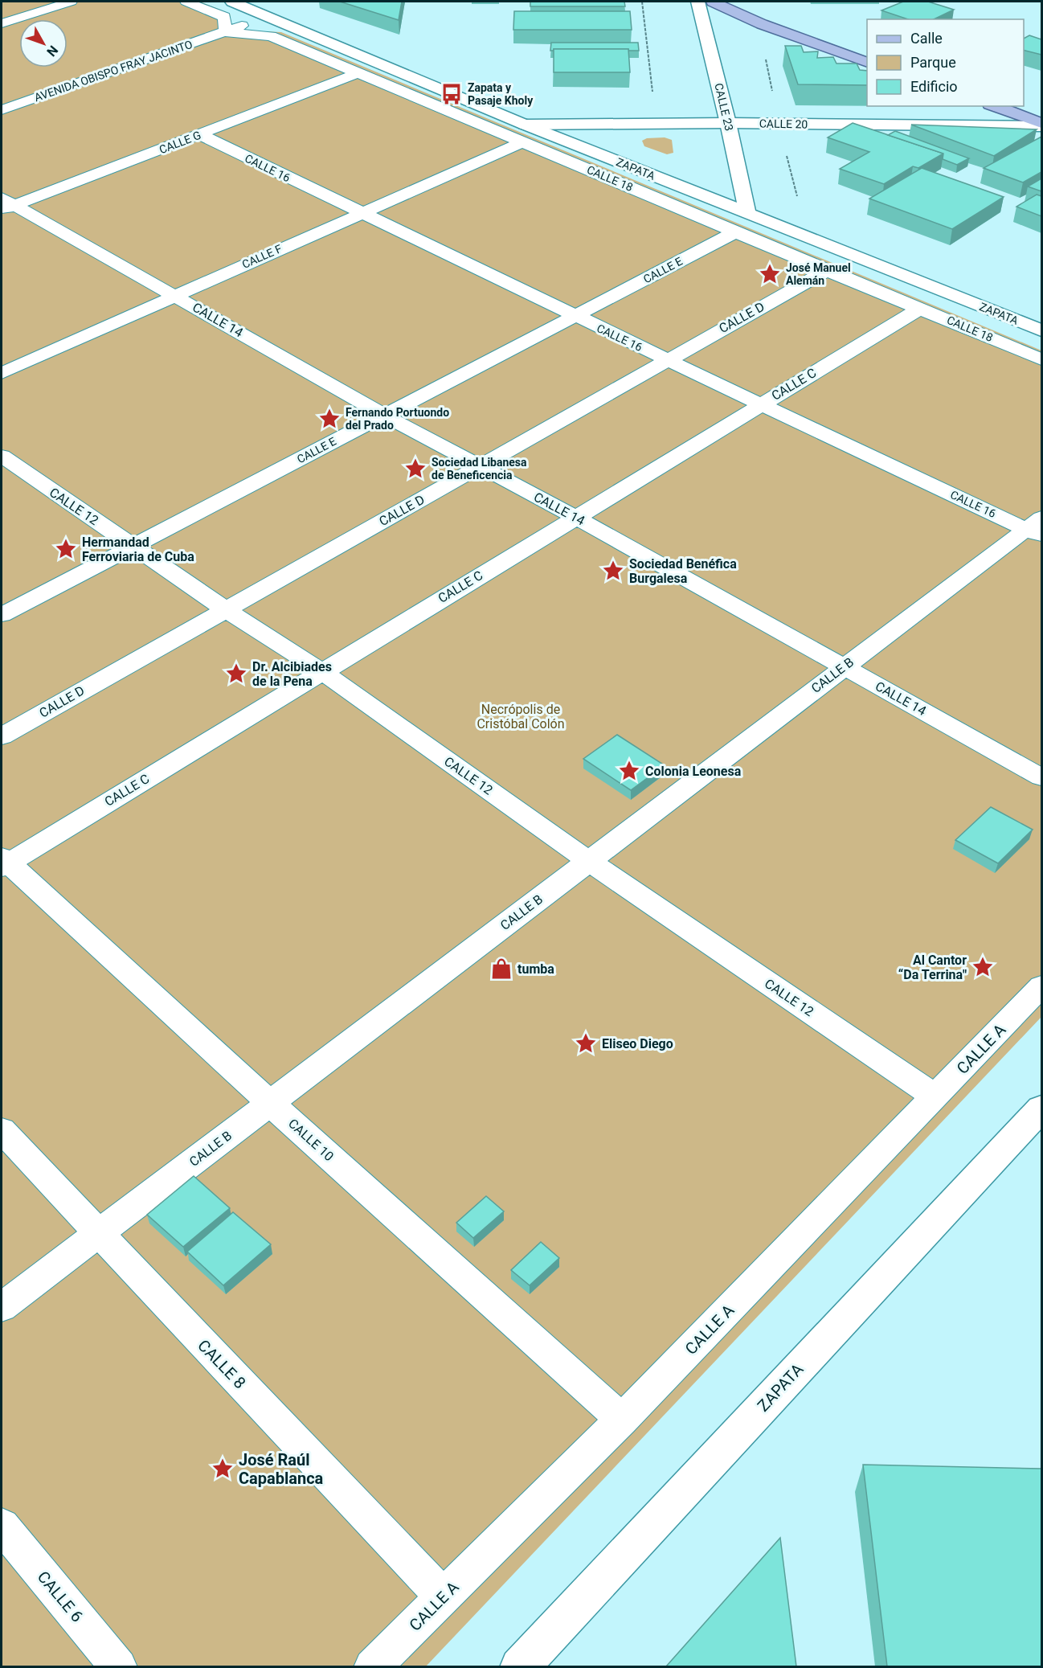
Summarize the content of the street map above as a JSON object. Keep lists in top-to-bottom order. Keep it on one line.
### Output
{"streets":{"main road":["CALLE 23","CALLE 20","ZAPATA"],"lane":["AVENIDA OBISPO FRAY JACINTO","CALLE G","CALLE 16","CALLE 18","CALLE F","CALLE E","CALLE D","CALLE 14","CALLE C","CALLE 12","CALLE B","CALLE A","CALLE 10","CALLE 8","CALLE 6"]},"crossings":[["AVENIDA OBISPO FRAY JACINTO","ZAPATA"],["AVENIDA OBISPO FRAY JACINTO","CALLE 18"],["CALLE 23","CALLE 20"],["CALLE 23","ZAPATA"],["CALLE 20","ZAPATA"],["CALLE G","CALLE 16"],["CALLE G","CALLE 18"],["CALLE G","CALLE 14"],["CALLE 16","CALLE F"],["CALLE 16","CALLE E"],["CALLE 16","CALLE D"],["CALLE 16","CALLE C"],["CALLE 16","CALLE B"],["CALLE 18","CALLE F"],["CALLE 18","CALLE E"],["CALLE 18","CALLE D"],["CALLE 18","CALLE C"],["CALLE F","CALLE 14"],["CALLE E","CALLE 14"],["CALLE E","CALLE 12"],["CALLE D","CALLE 14"],["CALLE D","CALLE 12"],["CALLE 14","CALLE C"],["CALLE 14","CALLE B"],["CALLE C","CALLE 12"],["CALLE C","CALLE 10"],["CALLE 12","CALLE B"],["CALLE 12","CALLE A"],["CALLE B","CALLE 10"],["CALLE B","CALLE 8"],["CALLE A","CALLE 10"],["CALLE A","CALLE 8"]],"parks":["Necrópolis de Cristóbal Colón"],"places":{"bus stop":["Zapata y Pasaje Kholy"],"place":["José Manuel Alemán","Fernando Portuondo del Prado","Sociedad Libanesa de Beneficencia","Hermandad Ferroviaria de Cuba","Sociedad Benéfica Burgalesa","Dr. Alcibiades de la Pena","Colonia Leonesa","Al Cantor “Da Terrina\"","Eliseo Diego","José Raúl Capablanca"],"shop":["tumba"]},"legend":["Calle","Parque","Edificio"],"north":"bottom right"}
